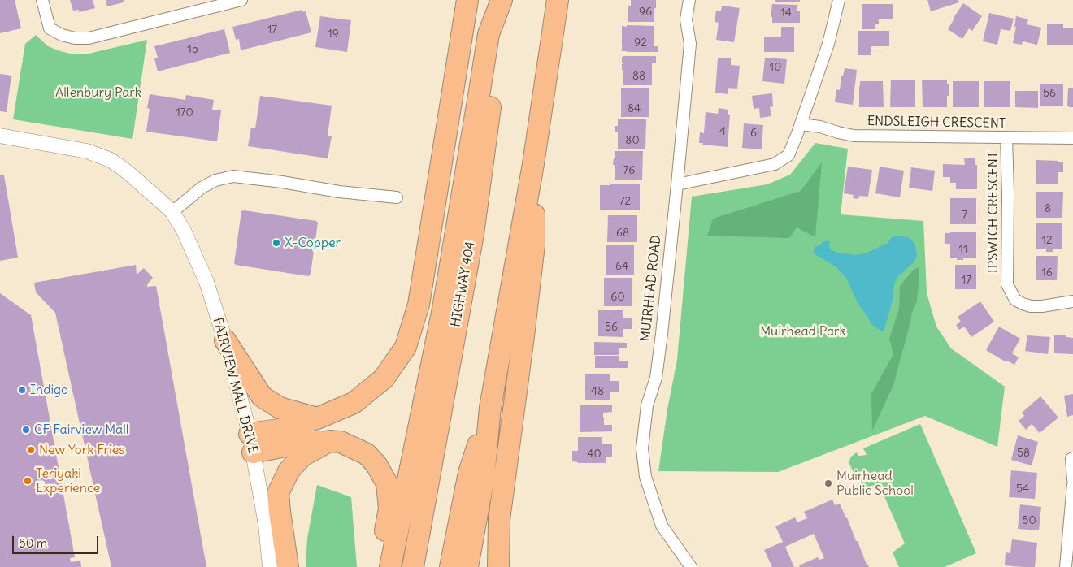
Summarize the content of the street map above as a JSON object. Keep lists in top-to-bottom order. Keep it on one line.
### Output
{"streets":{"highway":["HIGHWAY 404"],"street":["ENDSLEIGH CRESCENT","IPSWICH CRESCENT","MUIRHEAD ROAD","FAIRVIEW MALL DRIVE"]},"crossings":[["ENDSLEIGH CRESCENT","IPSWICH CRESCENT"]],"parks":["Allenbury Park","Muirhead Park"],"places":["X-Copper","Indigo","CF Fairview Mall","New York Fries","Teriyaki Experience","Muirhead Public School"],"house_numbers":["96","14","17","19","92","15","10","88","56","84","170","4","6","80","76","72","8","7","68","12","11","64","16","17","60","56","48","58","40","54","50"],"scale_bar":"50 m"}
